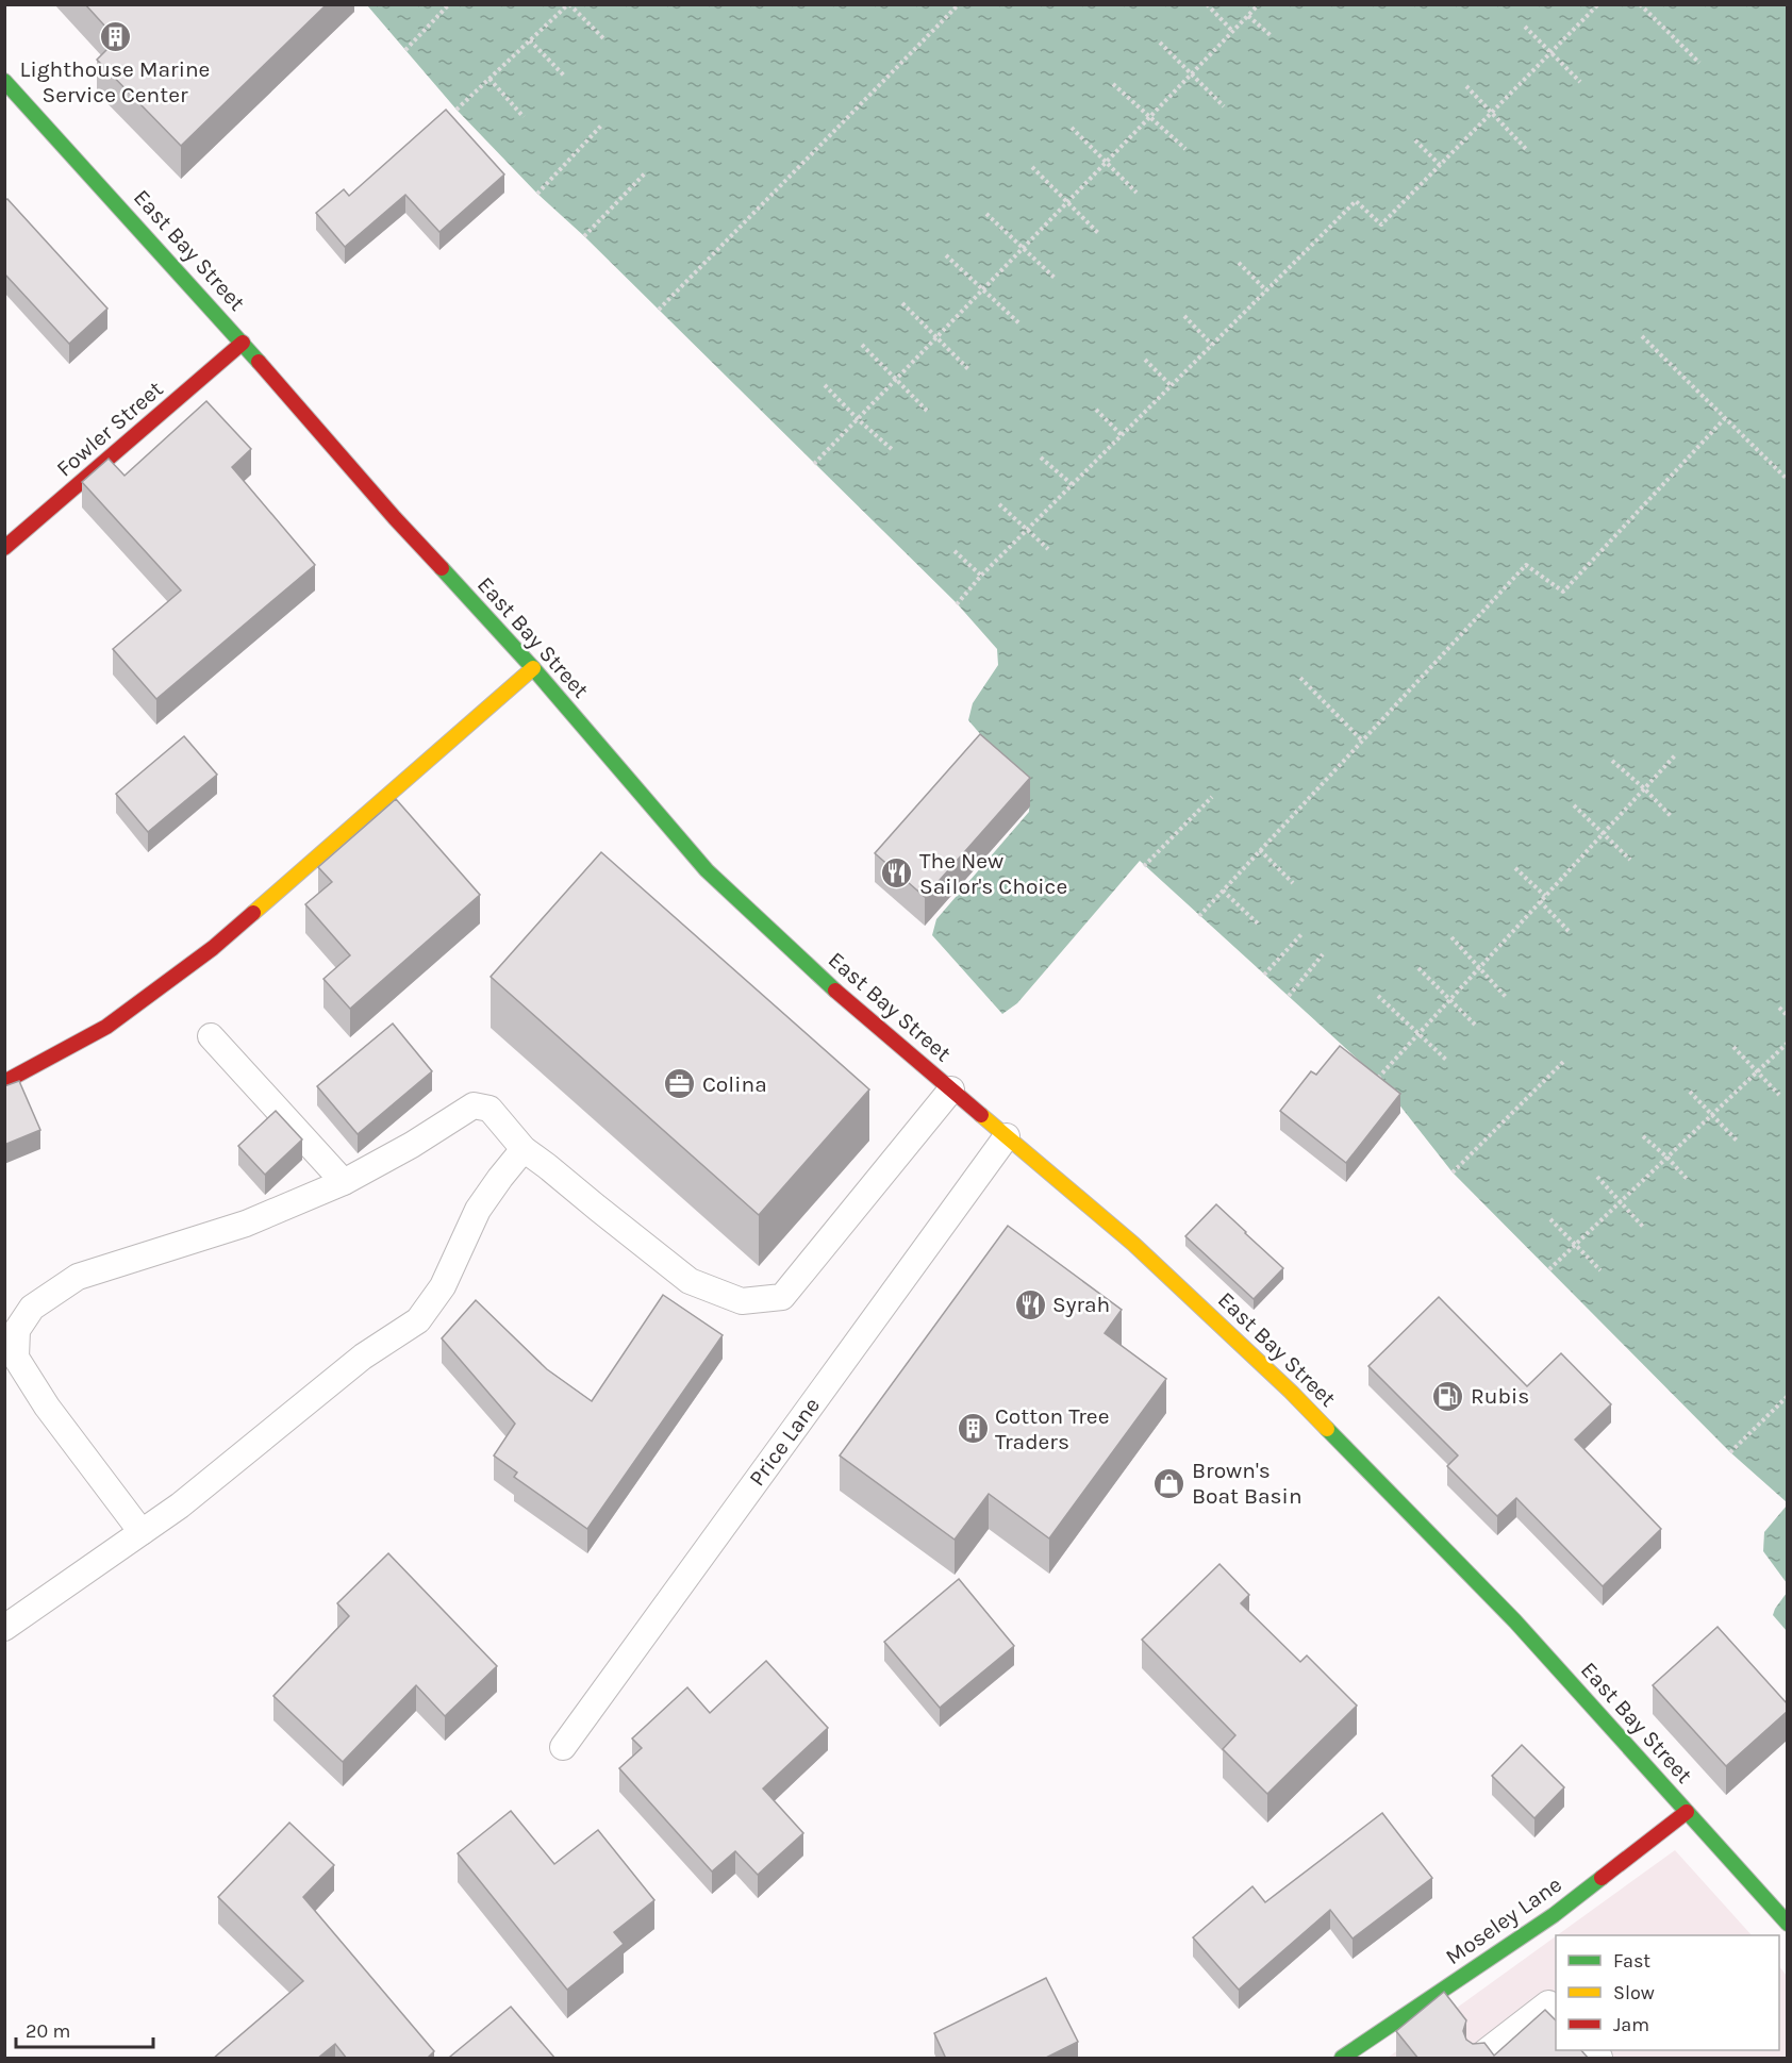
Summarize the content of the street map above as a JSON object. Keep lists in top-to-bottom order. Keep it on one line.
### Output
{"streets":{"main road":["East Bay Street","Fowler Street","Moseley Lane"],"lane":["Price Lane"]},"crossings":[["East Bay Street","Fowler Street"],["East Bay Street","Price Lane"],["East Bay Street","Moseley Lane"]],"places":{"building":["Lighthouse Marine Service Center","Cotton Tree Traders"],"restaurant":["The New Sailor's Choice","Syrah"],"office":["Colina"],"fuel station":["Rubis"],"shop":["Brown's Boat Basin"]},"legend":["Fast","Slow","Jam"],"scale_bar":"20 m"}
